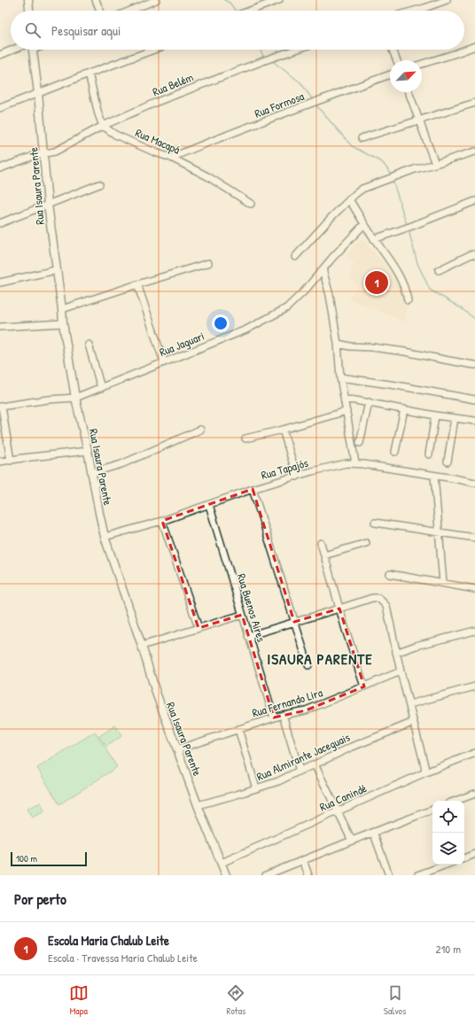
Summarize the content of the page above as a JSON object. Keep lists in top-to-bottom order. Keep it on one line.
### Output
{"streets":{"street":["Rua Belém","Rua Formosa","Rua Macapá","Rua Isaura Parente","Rua Jaguari","Rua Tapajós","Rua Buenos Aires","Rua Fernando Lira","Rua Almirante Jaceguais","Rua Canindé"]},"crossings":[["Rua Belém","Rua Macapá"],["Rua Belém","Rua Isaura Parente"],["Rua Formosa","Rua Macapá"],["Rua Isaura Parente","Rua Jaguari"],["Rua Isaura Parente","Rua Tapajós"],["Rua Isaura Parente","Rua Fernando Lira"],["Rua Isaura Parente","Rua Almirante Jaceguais"],["Rua Isaura Parente","Rua Canindé"],["Rua Tapajós","Rua Buenos Aires"],["Rua Buenos Aires","Rua Fernando Lira"]],"districts":["ISAURA PARENTE"],"scale_bar":"100 m","north":"top right","page":{"search":"Pesquisar aqui","pins":"1","scale":"100 m","heading":"Por perto","list":[{"mark":"1","name":"Escola Maria Chalub Leite","note":"Escola · Travessa Maria Chalub Leite","value":"210 m"}],"nav":["Mapa","Rotas","Salvos"]}}
